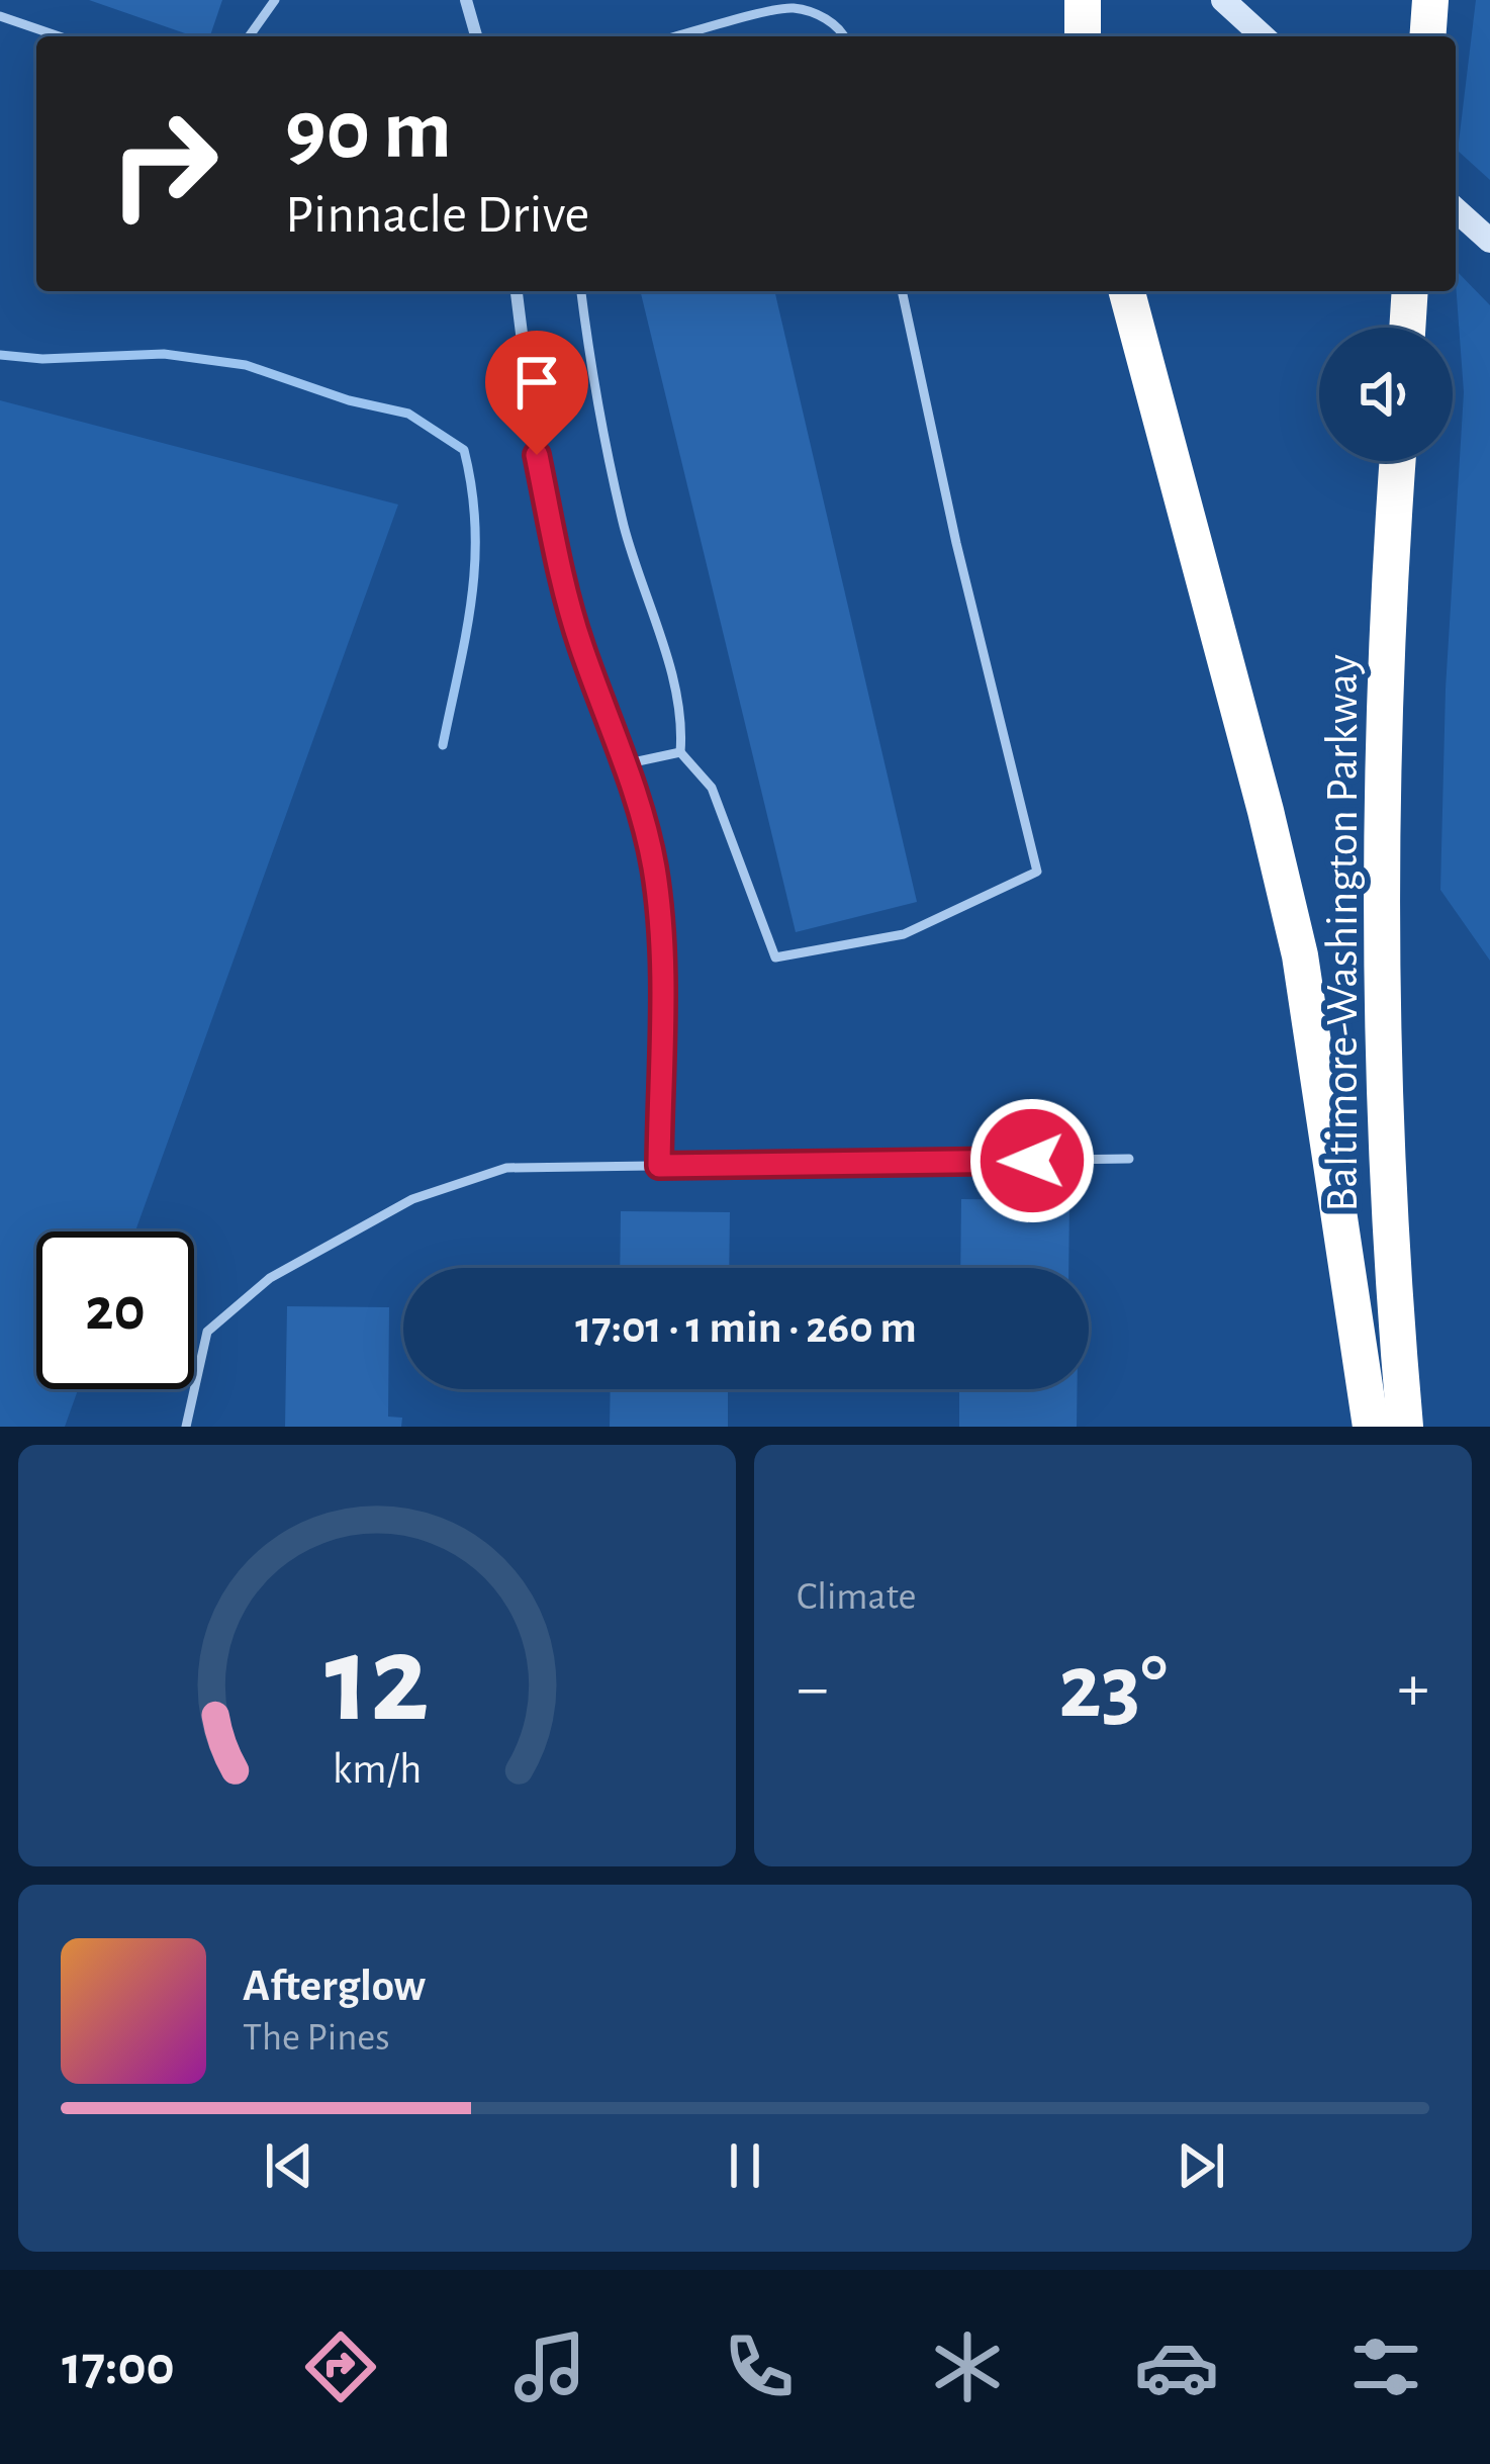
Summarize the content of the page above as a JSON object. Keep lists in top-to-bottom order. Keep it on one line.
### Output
{"streets":{"highway":["Baltimore-Washington Parkway"]},"page":{"turn":["90 m","Pinnacle Drive"],"limit":"20","trip":"17:01 · 1 min · 260 m","tile":"Climate","heat":["−","23°","+"],"song":["Afterglow","The Pines"],"tabs":"17:00","gauge":["12","km/h"]}}
